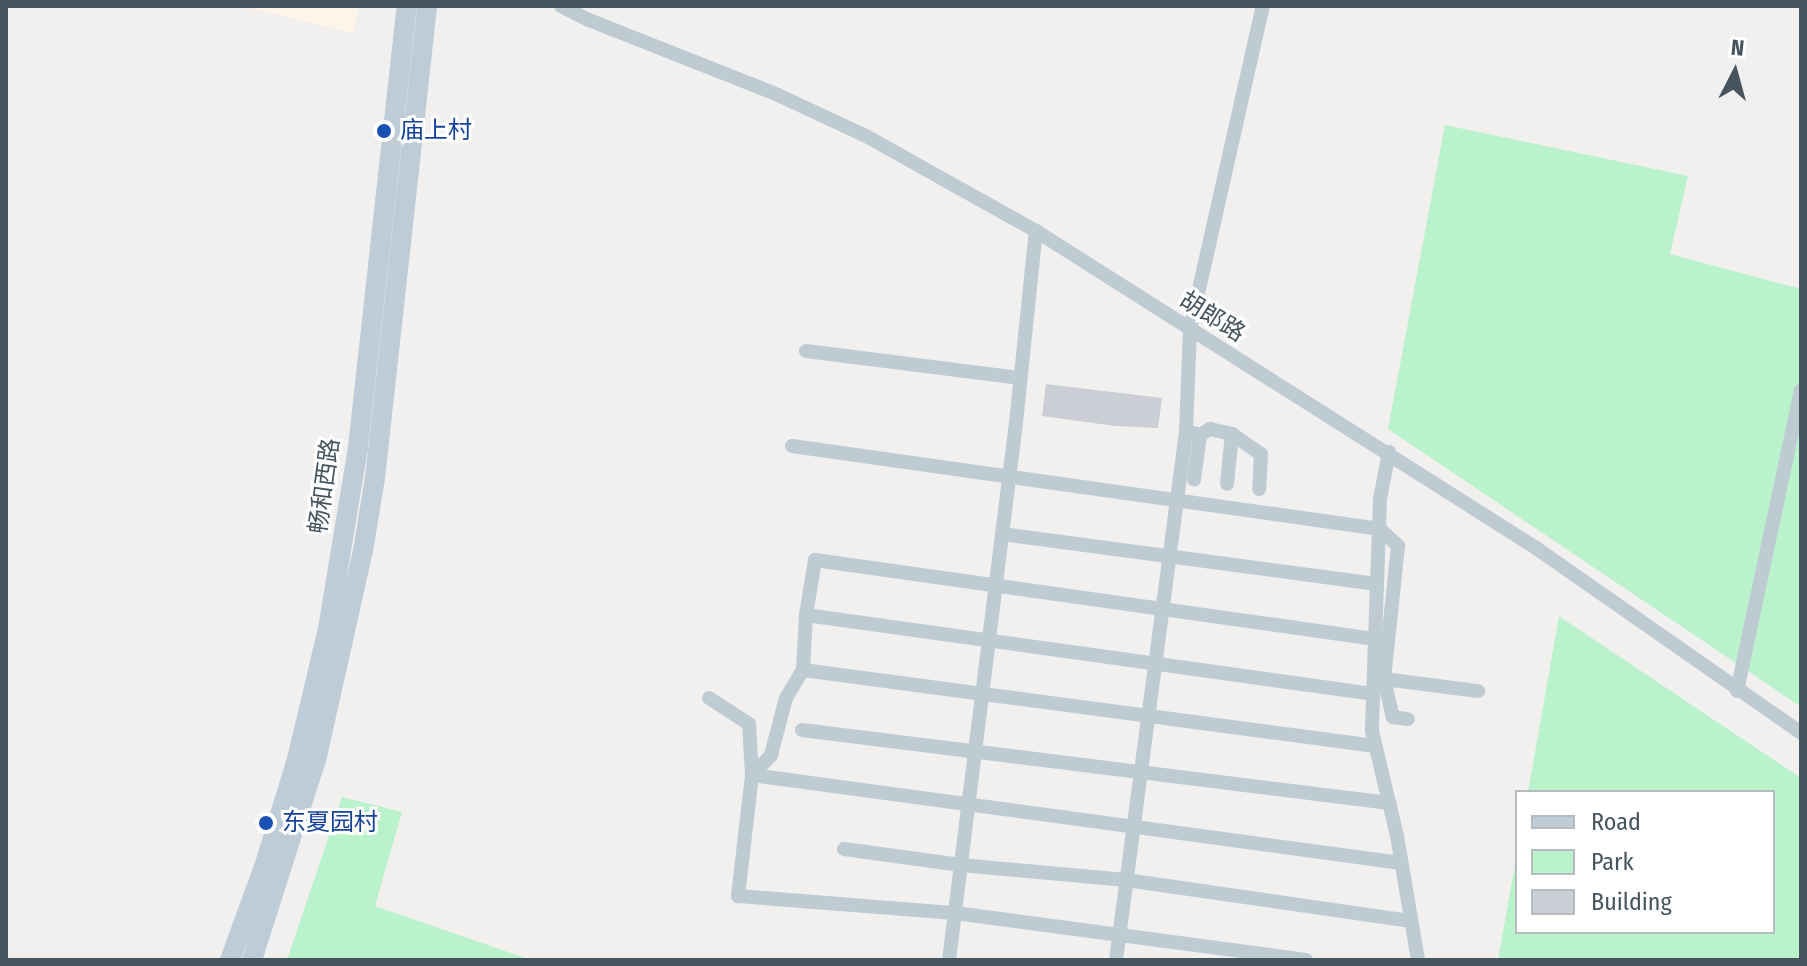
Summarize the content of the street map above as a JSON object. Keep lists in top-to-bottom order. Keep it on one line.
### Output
{"streets":{"main road":["畅和西路"],"street":["胡郎路"]},"places":["庙上村","东夏园村"],"legend":["Road","Park","Building"],"north":"top"}
